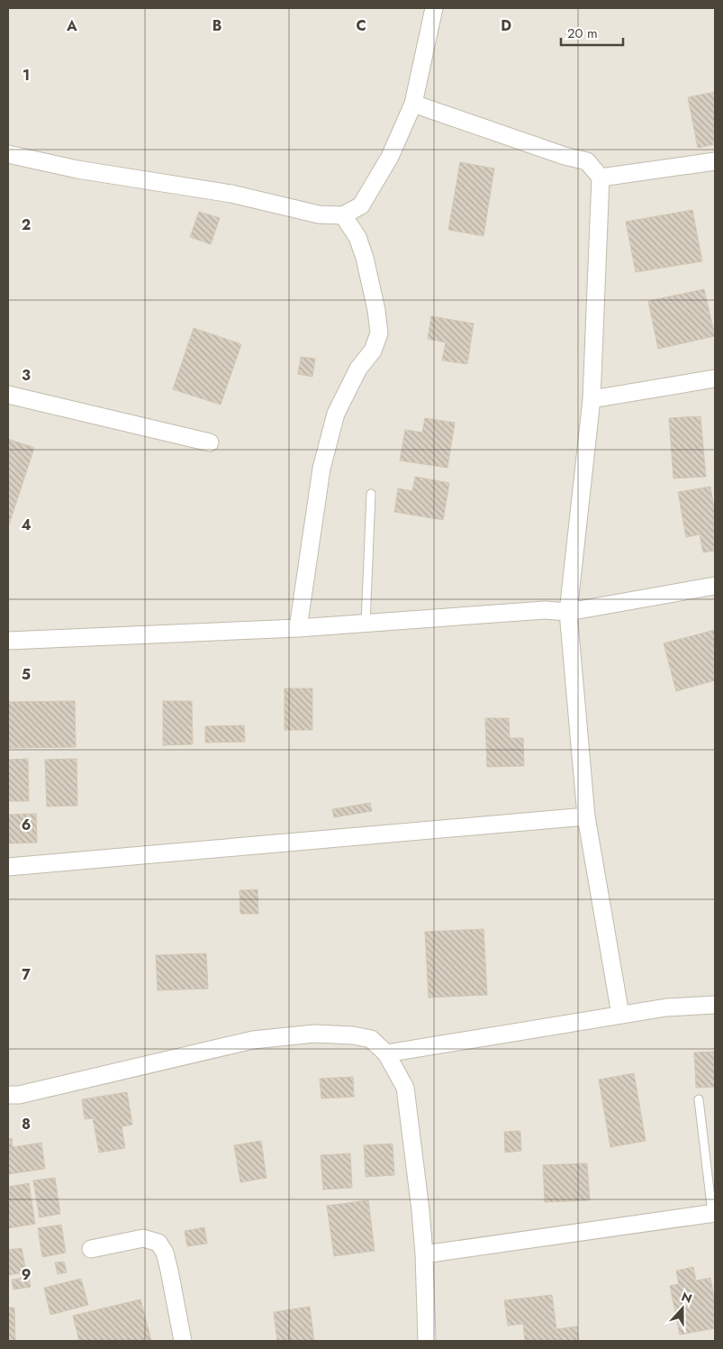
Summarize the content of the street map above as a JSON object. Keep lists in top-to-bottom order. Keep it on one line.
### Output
{"scale_bar":"20 m","north":"top","grid":{"columns":["A","B","C","D"],"rows":["1","2","3","4","5","6","7","8","9"]}}
